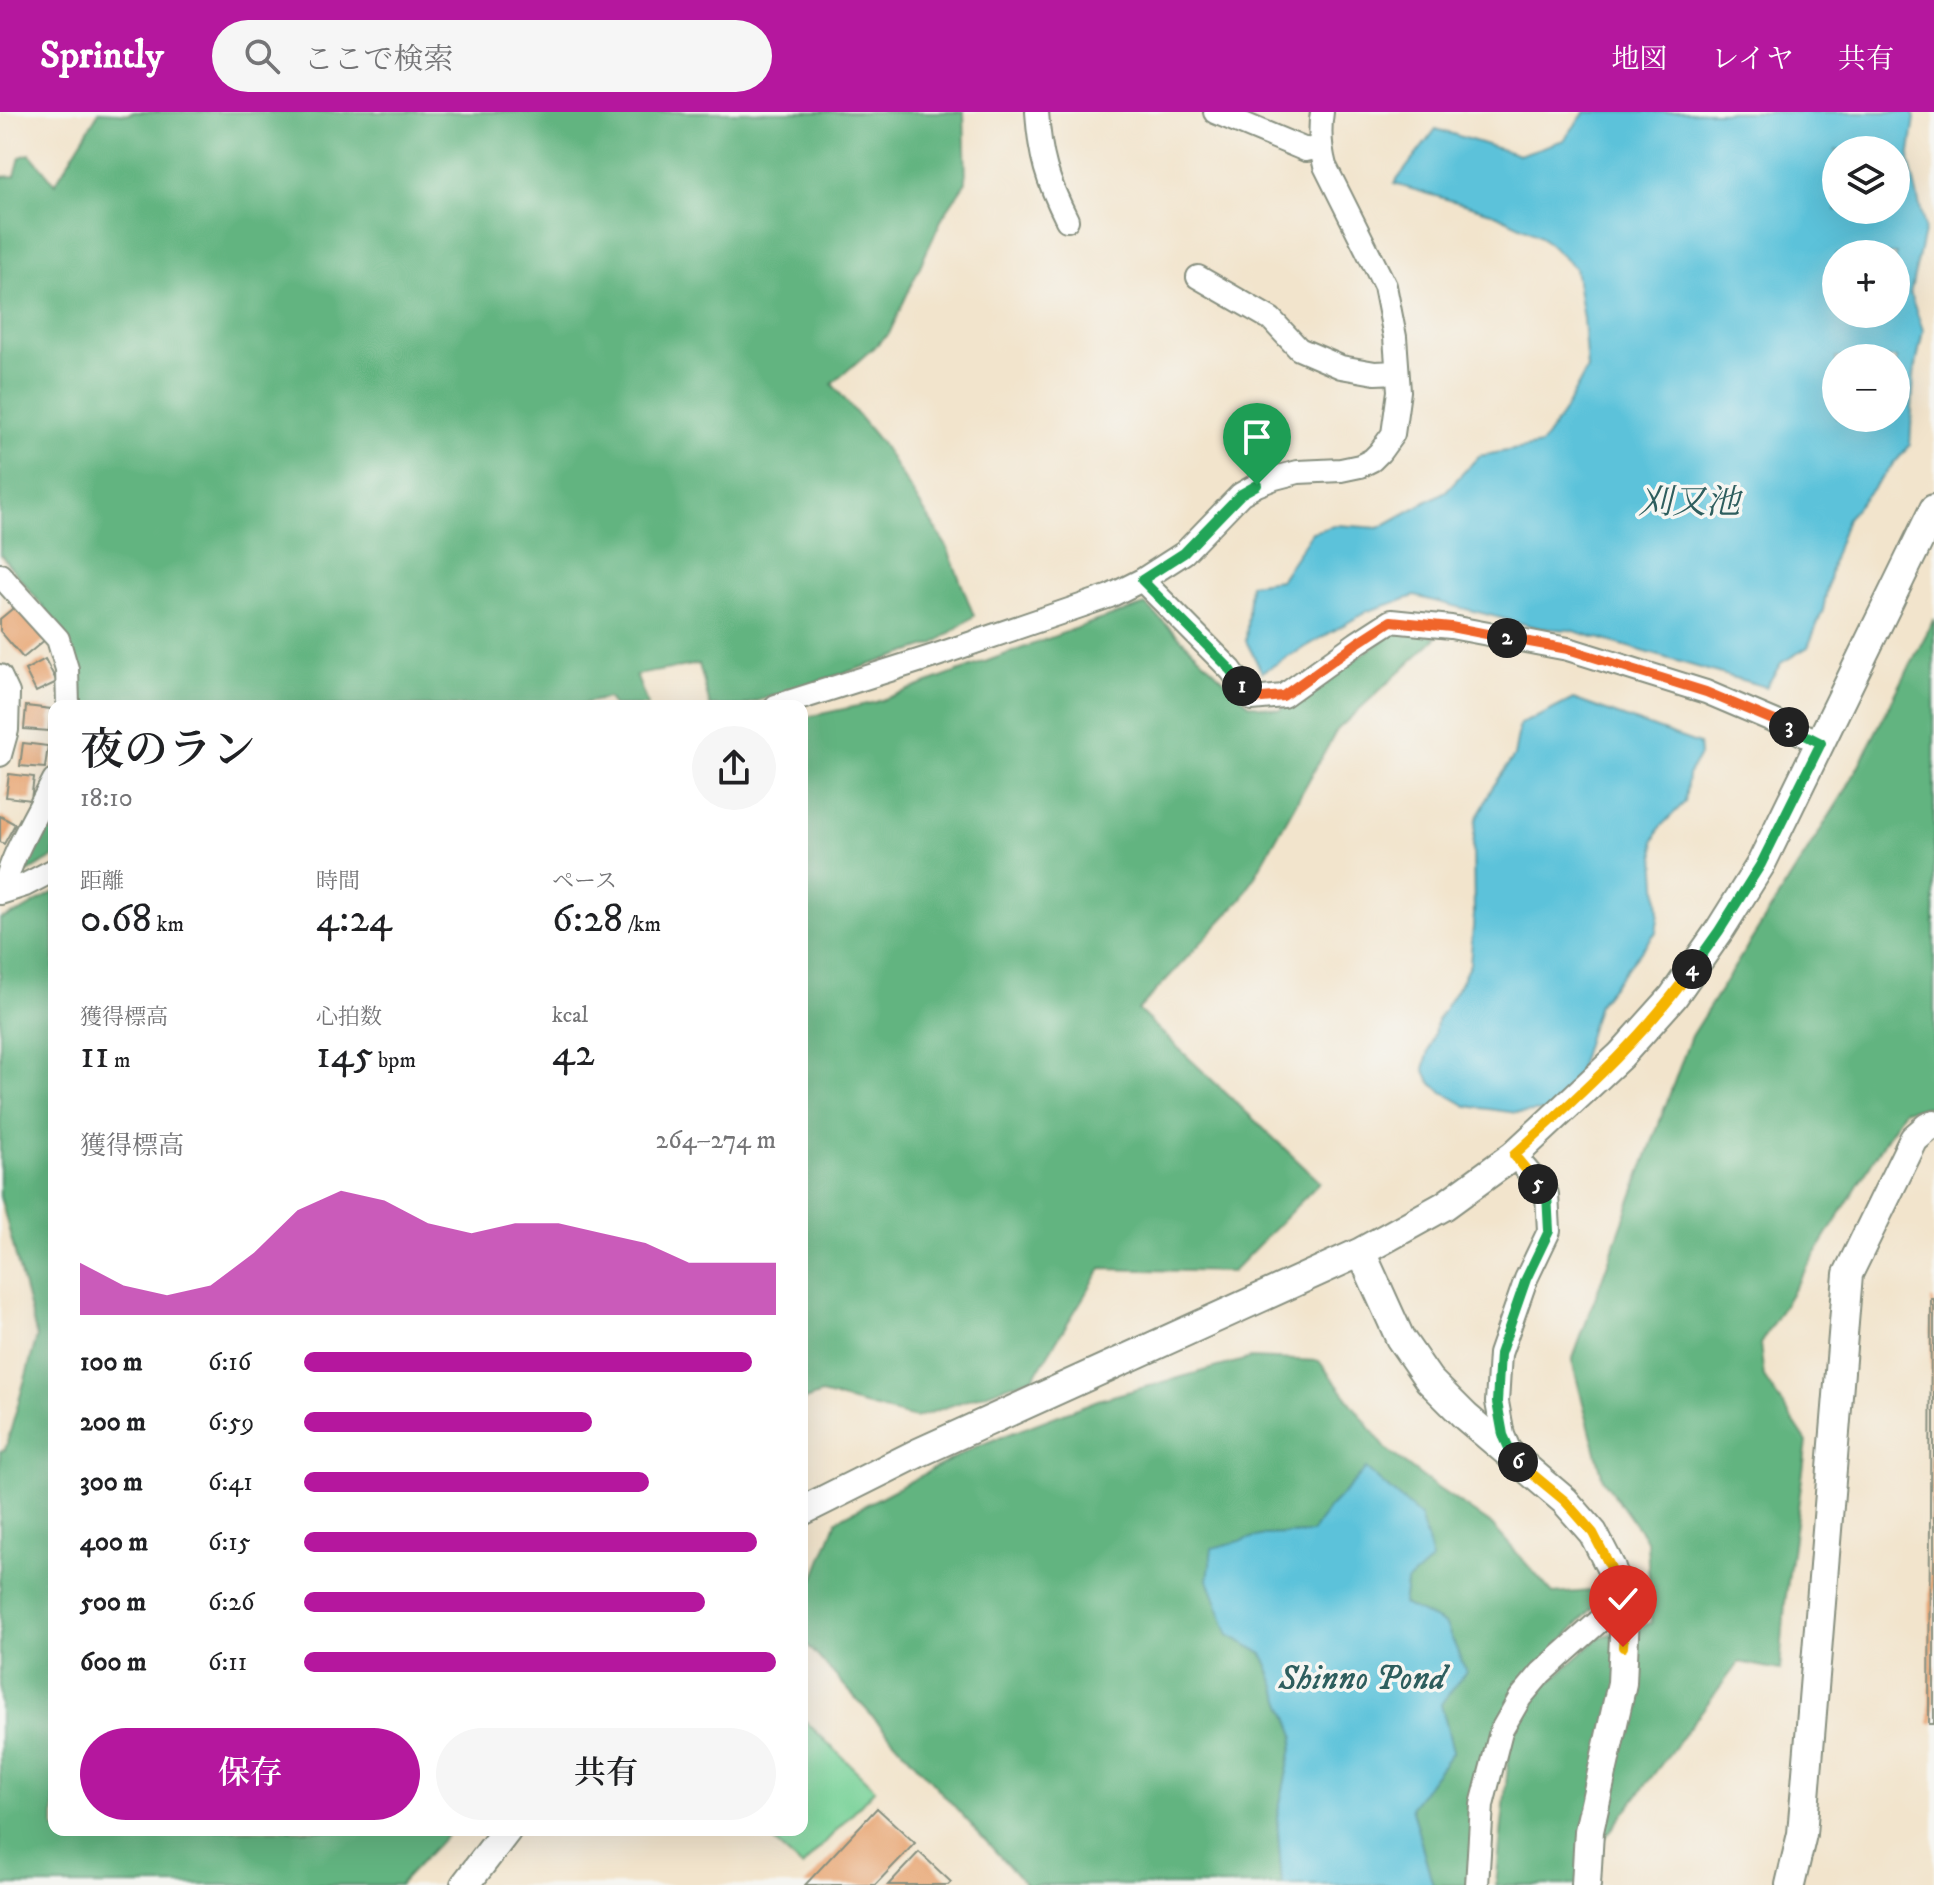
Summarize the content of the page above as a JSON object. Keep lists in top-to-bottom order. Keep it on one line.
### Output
{"water":["刈又池","Shinno Pond"],"page":{"header":"Sprintly","search":"ここで検索","nav":["地図","レイヤ","共有"],"map_buttons":["+","−"],"pins":["2","1","3","4","5","6"],"heading":["夜のラン","18:10"],"stats":[["距離","0.68 km"],["時間","4:24"],["ペース","6:28 /km"],["獲得標高","11 m"],["心拍数","145 bpm"],["kcal","42"]],"chart":["獲得標高","264–274 m"],"list":[{"name":"100 m","note":"6:16"},{"name":"200 m","note":"6:59"},{"name":"300 m","note":"6:41"},{"name":"400 m","note":"6:15"},{"name":"500 m","note":"6:26"},{"name":"600 m","note":"6:11"}],"buttons":["保存","共有"]}}
